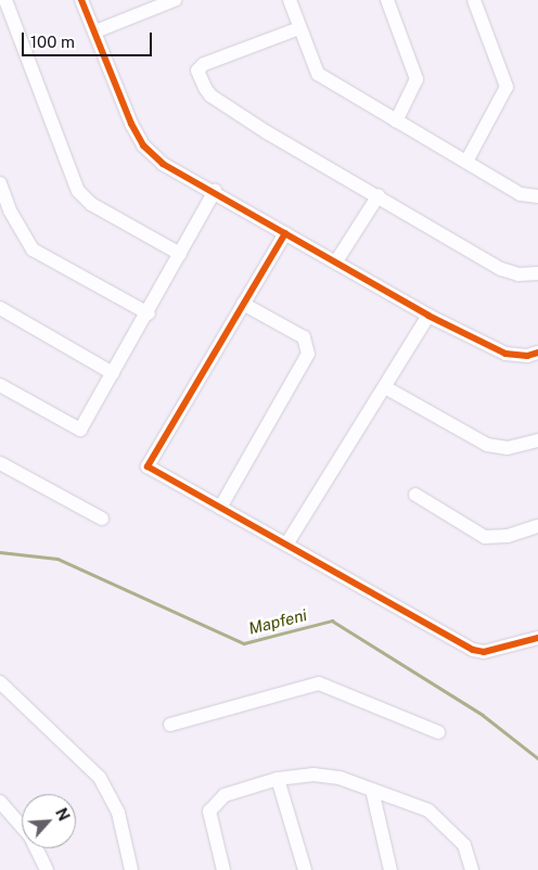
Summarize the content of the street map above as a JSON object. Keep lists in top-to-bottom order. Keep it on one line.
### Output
{"water":["Mapfeni"],"scale_bar":"100 m","north":"top right"}
